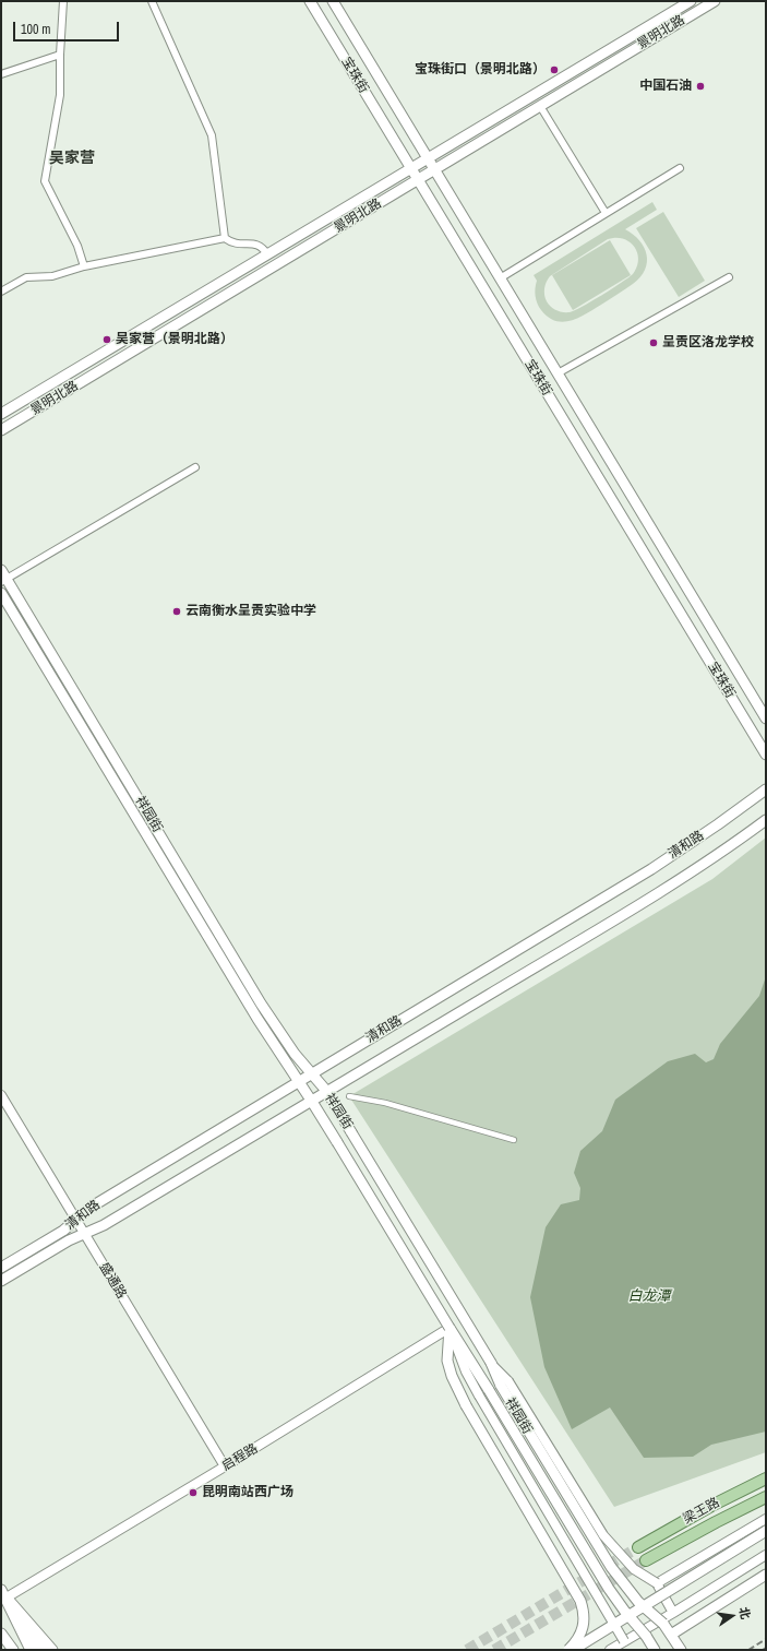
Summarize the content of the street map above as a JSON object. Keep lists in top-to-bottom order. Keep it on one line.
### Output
{"streets":{"main road":["景明北路","宝珠街","祥园街","清和路","梁王路"],"street":["盛通路","启程路"]},"crossings":[["景明北路","宝珠街"],["祥园街","清和路"],["祥园街","启程路"],["清和路","盛通路"],["盛通路","启程路"]],"districts":["吴家营"],"water":["白龙潭"],"places":["宝珠街口（景明北路）","中国石油","吴家营（景明北路）","呈贡区洛龙学校","云南衡水呈贡实验中学","昆明南站西广场"],"scale_bar":"100 m","north":"right"}
